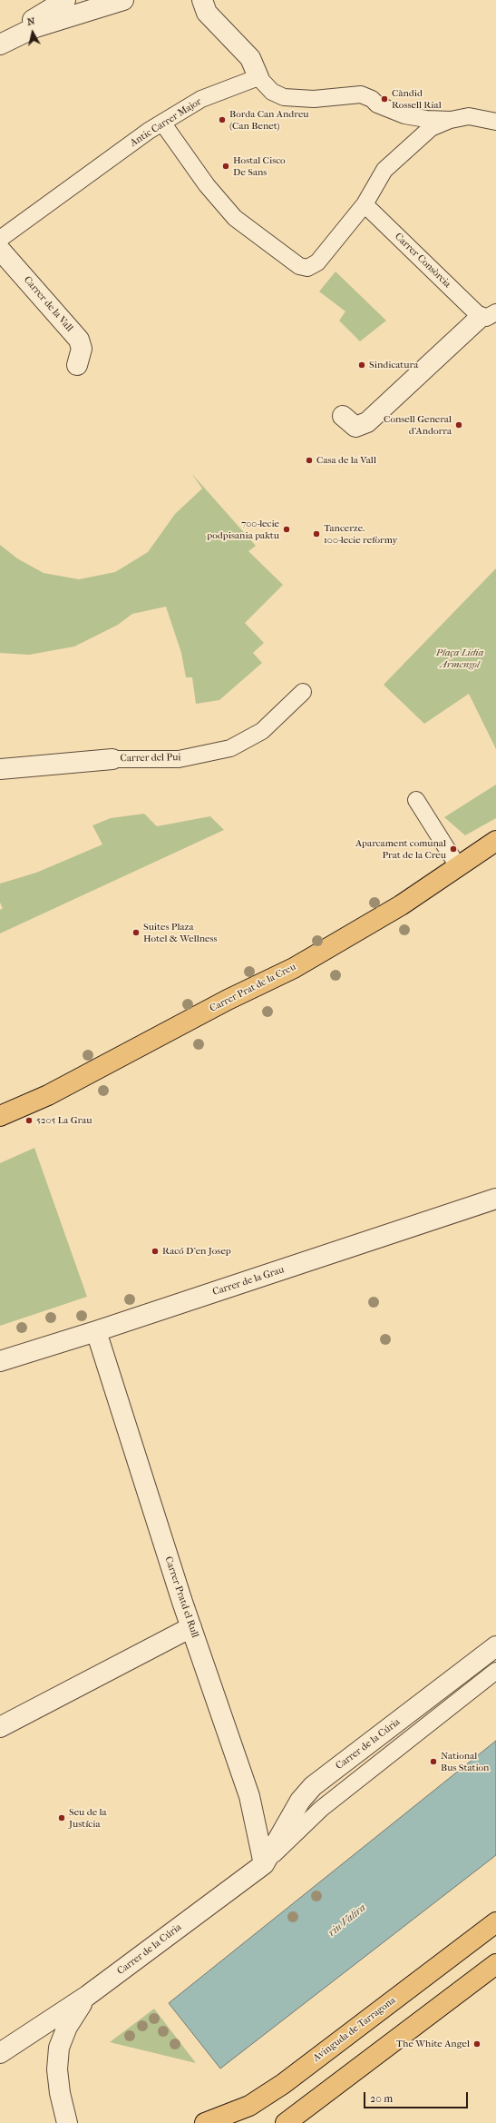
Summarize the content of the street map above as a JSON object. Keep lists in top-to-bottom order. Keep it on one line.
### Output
{"streets":{"main road":["Carrer Prat de la Creu","Avinguda de Tarragona"],"street":["Carrer de la Vall","Carrer del Pui","Carrer de la Grau","Carrer Pratd el Rull","Carrer de la Cúria"],"lane":["Antic Carrer Major","Carrer Consòrcia"]},"crossings":[["Carrer de la Grau","Carrer Pratd el Rull"],["Carrer Pratd el Rull","Carrer de la Cúria"]],"water":["riu Valira"],"parks":["Plaça Lidia Armengol"],"places":["Càndid Rossell Rial","Borda Can Andreu (Can Benet)","Hostal Cisco De Sans","Sindicatura","Consell General d'Andorra","Casa de la Vall","700-lecie podpisania paktu","Tancerze. 100-lecie reformy","Aparcament comunal Prat de la Creu","Suites Plaza Hotel & Wellness","5205 La Grau","Racó D'en Josep","National Bus Station","Seu de la Justícia","The White Angel"],"scale_bar":"20 m","north":"top"}
